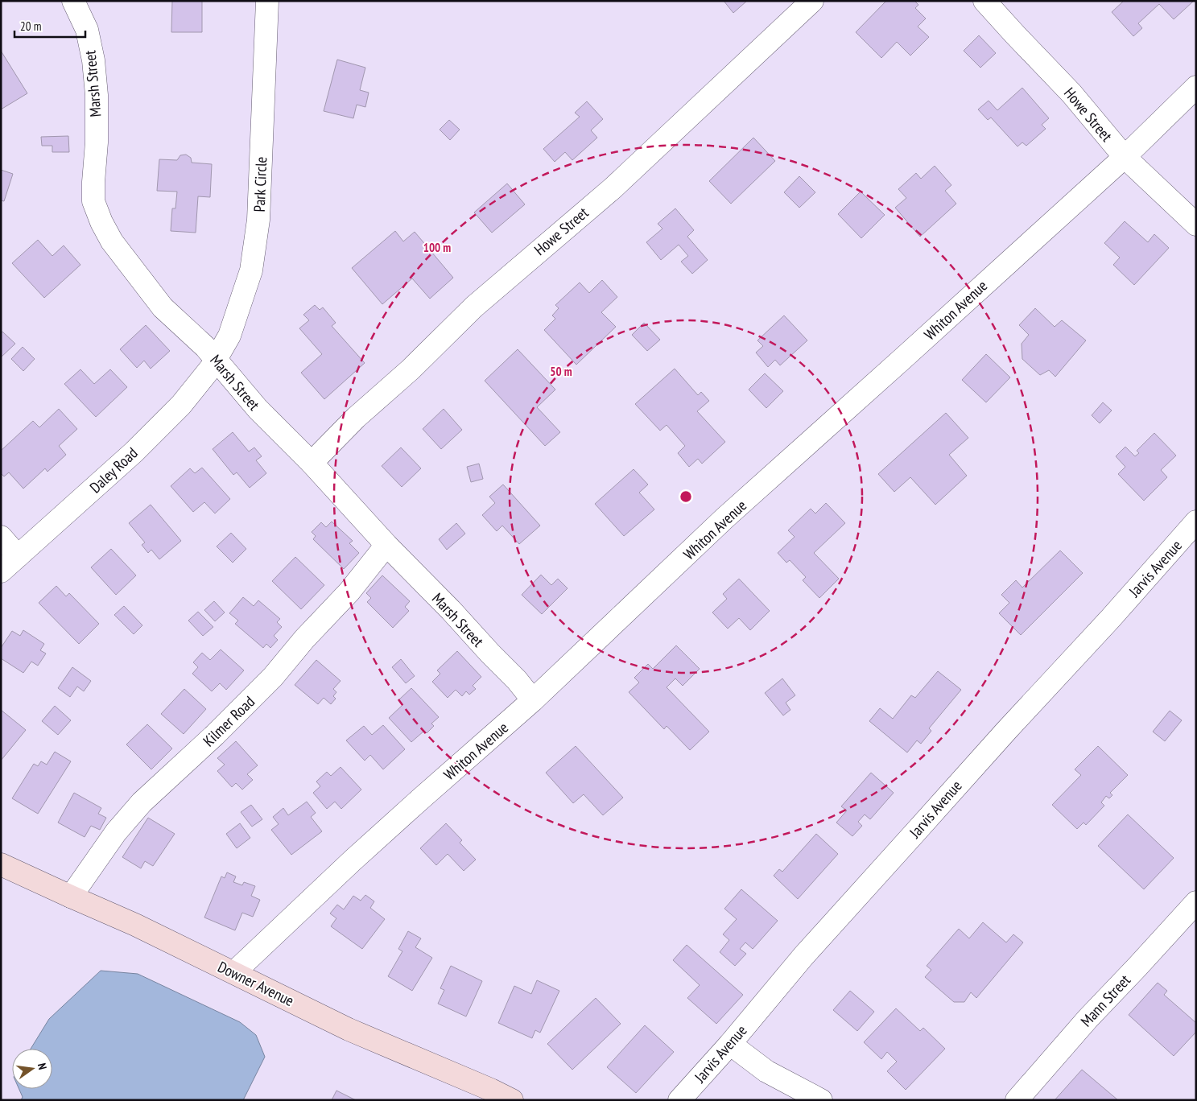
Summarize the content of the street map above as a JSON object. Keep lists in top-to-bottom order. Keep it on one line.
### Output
{"streets":{"street":["Marsh Street","Howe Street","Park Circle","Whiton Avenue","Daley Road","Jarvis Avenue","Kilmer Road","Downer Avenue","Mann Street"]},"crossings":[["Marsh Street","Howe Street"],["Marsh Street","Park Circle"],["Marsh Street","Whiton Avenue"],["Marsh Street","Daley Road"],["Marsh Street","Kilmer Road"],["Howe Street","Whiton Avenue"],["Park Circle","Daley Road"],["Whiton Avenue","Downer Avenue"],["Kilmer Road","Downer Avenue"]],"scale_bar":"20 m","north":"right","rings":["100 m","50 m"]}
